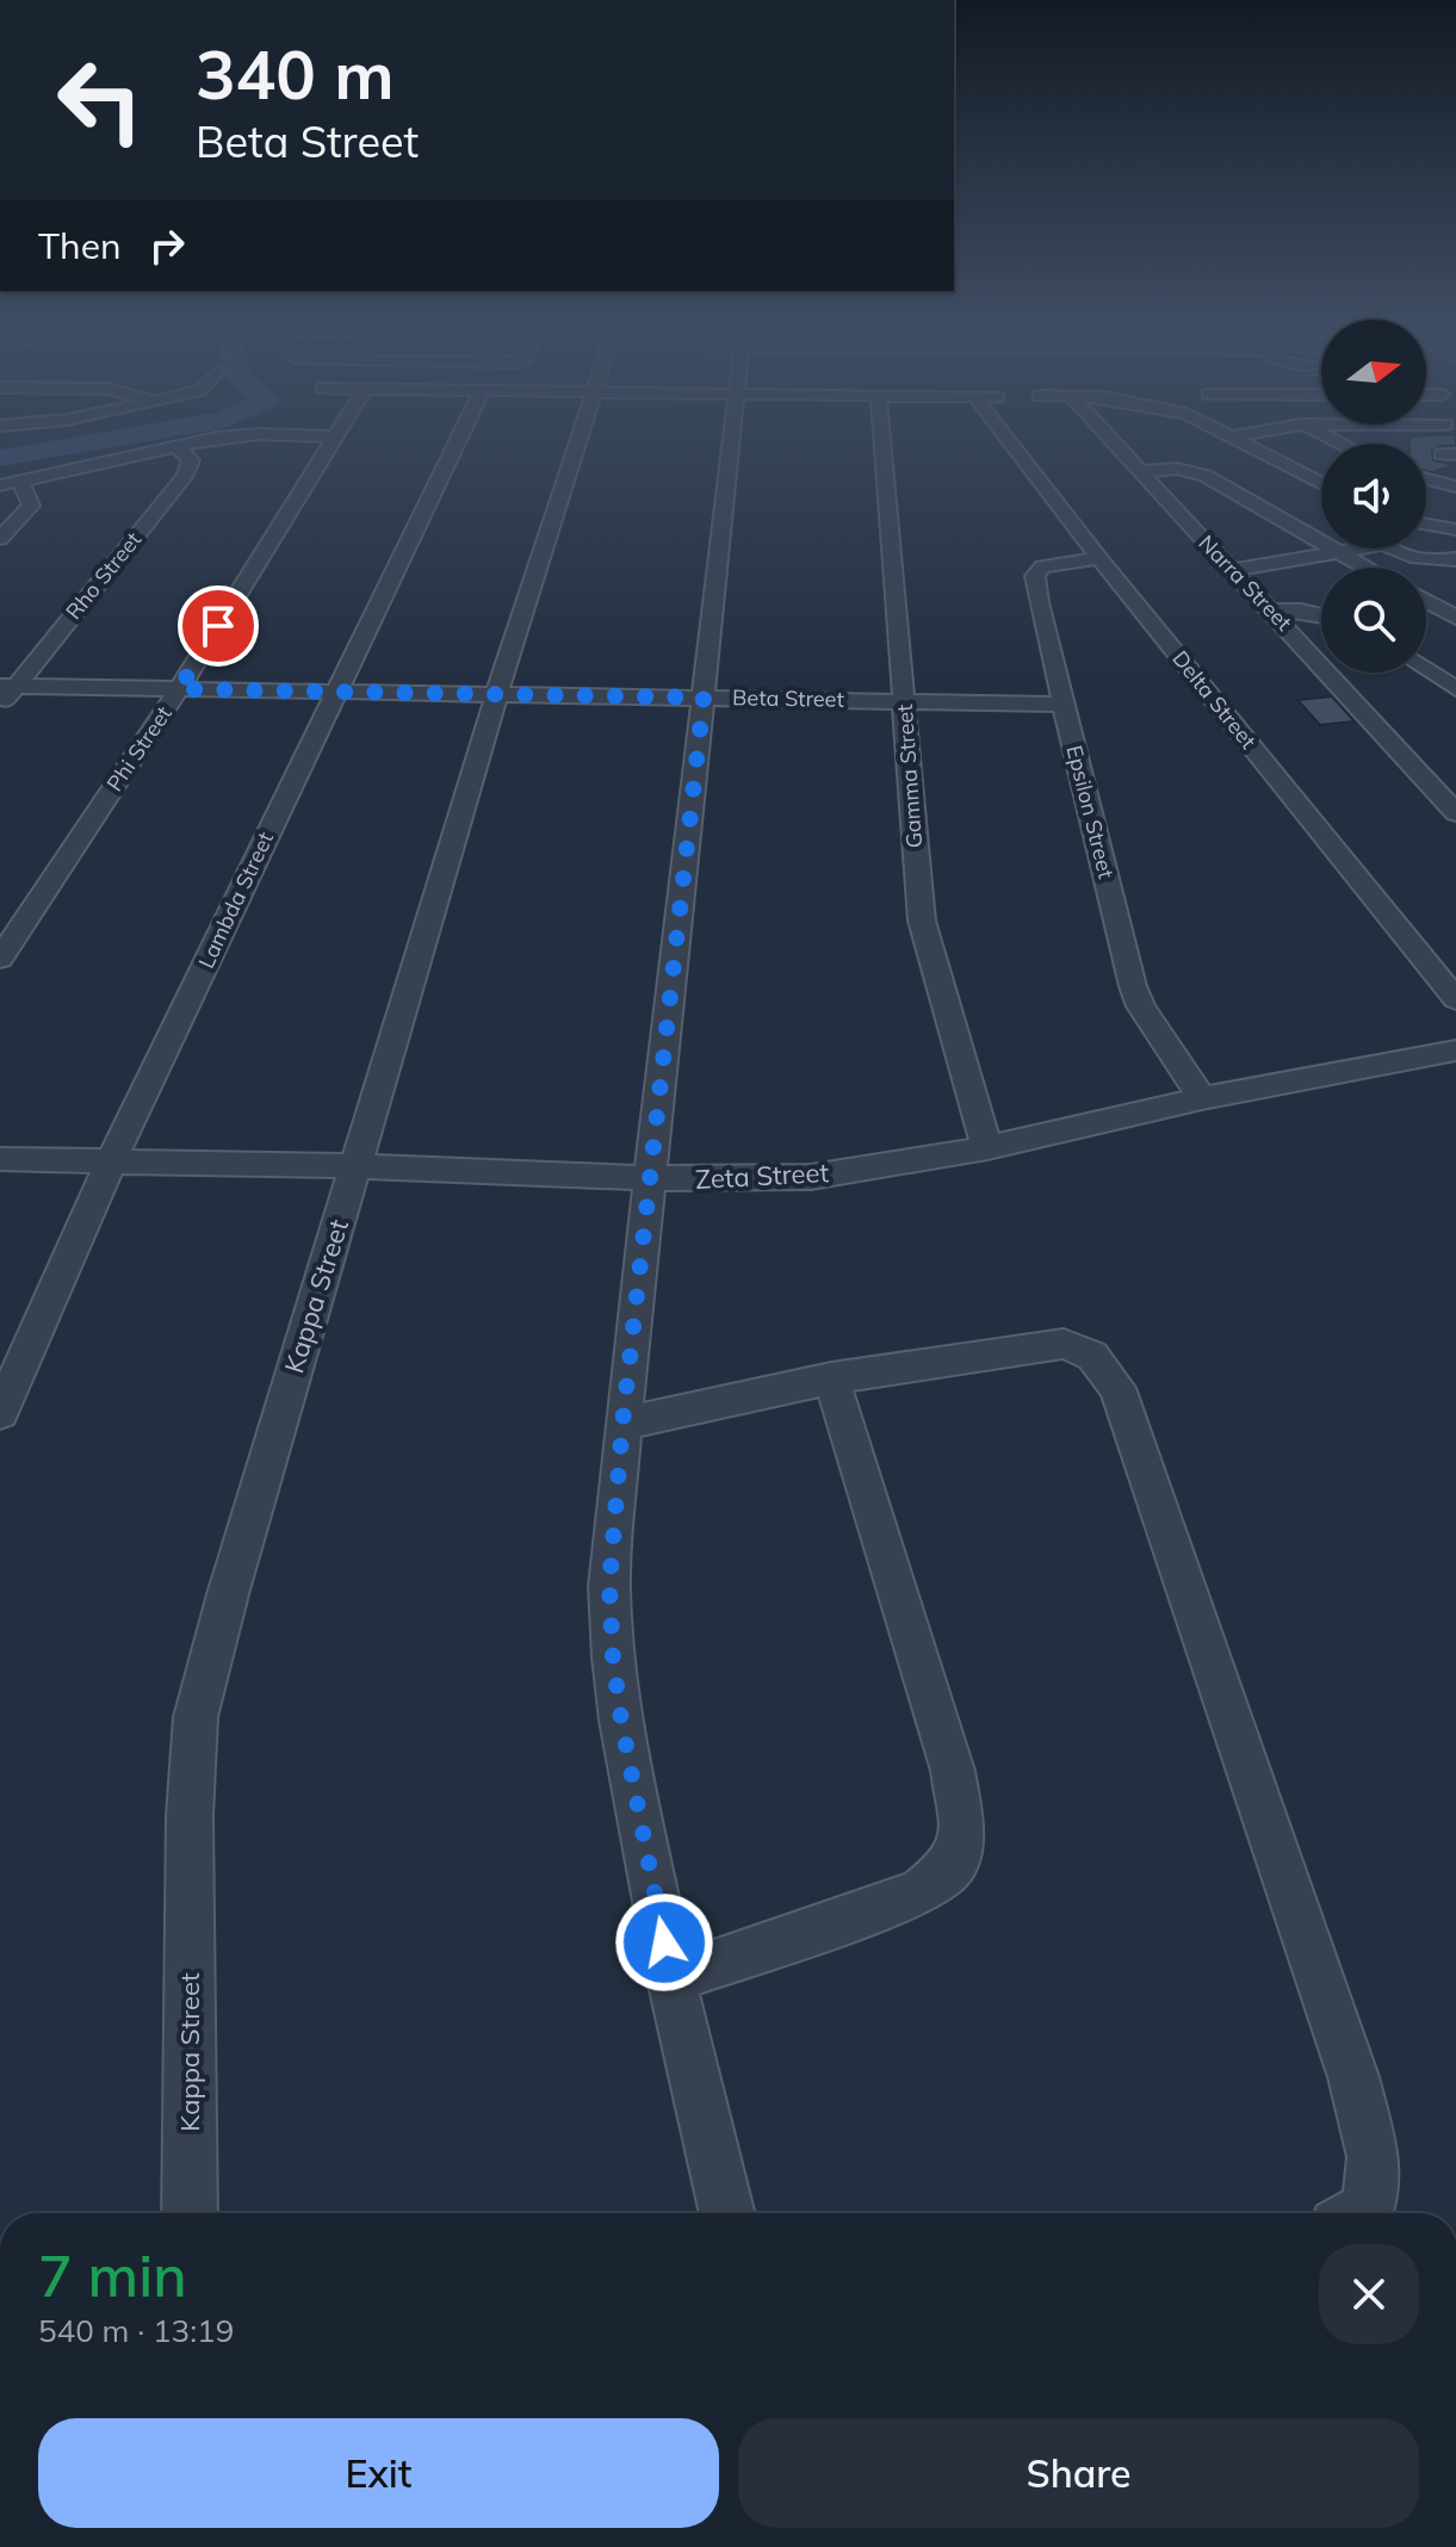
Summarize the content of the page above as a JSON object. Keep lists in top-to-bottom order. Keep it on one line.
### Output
{"streets":{"street":["Rho Street","Narra Street","Beta Street","Delta Street","Phi Street","Gamma Street","Epsilon Street","Lambda Street","Zeta Street","Kappa Street"]},"crossings":[["Rho Street","Beta Street"],["Beta Street","Phi Street"],["Beta Street","Gamma Street"],["Beta Street","Epsilon Street"],["Beta Street","Lambda Street"],["Beta Street","Kappa Street"],["Delta Street","Epsilon Street"],["Gamma Street","Zeta Street"],["Epsilon Street","Zeta Street"],["Lambda Street","Zeta Street"],["Zeta Street","Kappa Street"]],"north":"right","page":{"turn":["340 m","Beta Street"],"then":"Then","heading":["7 min","540 m · 13:19"],"buttons":["Exit","Share"]}}
